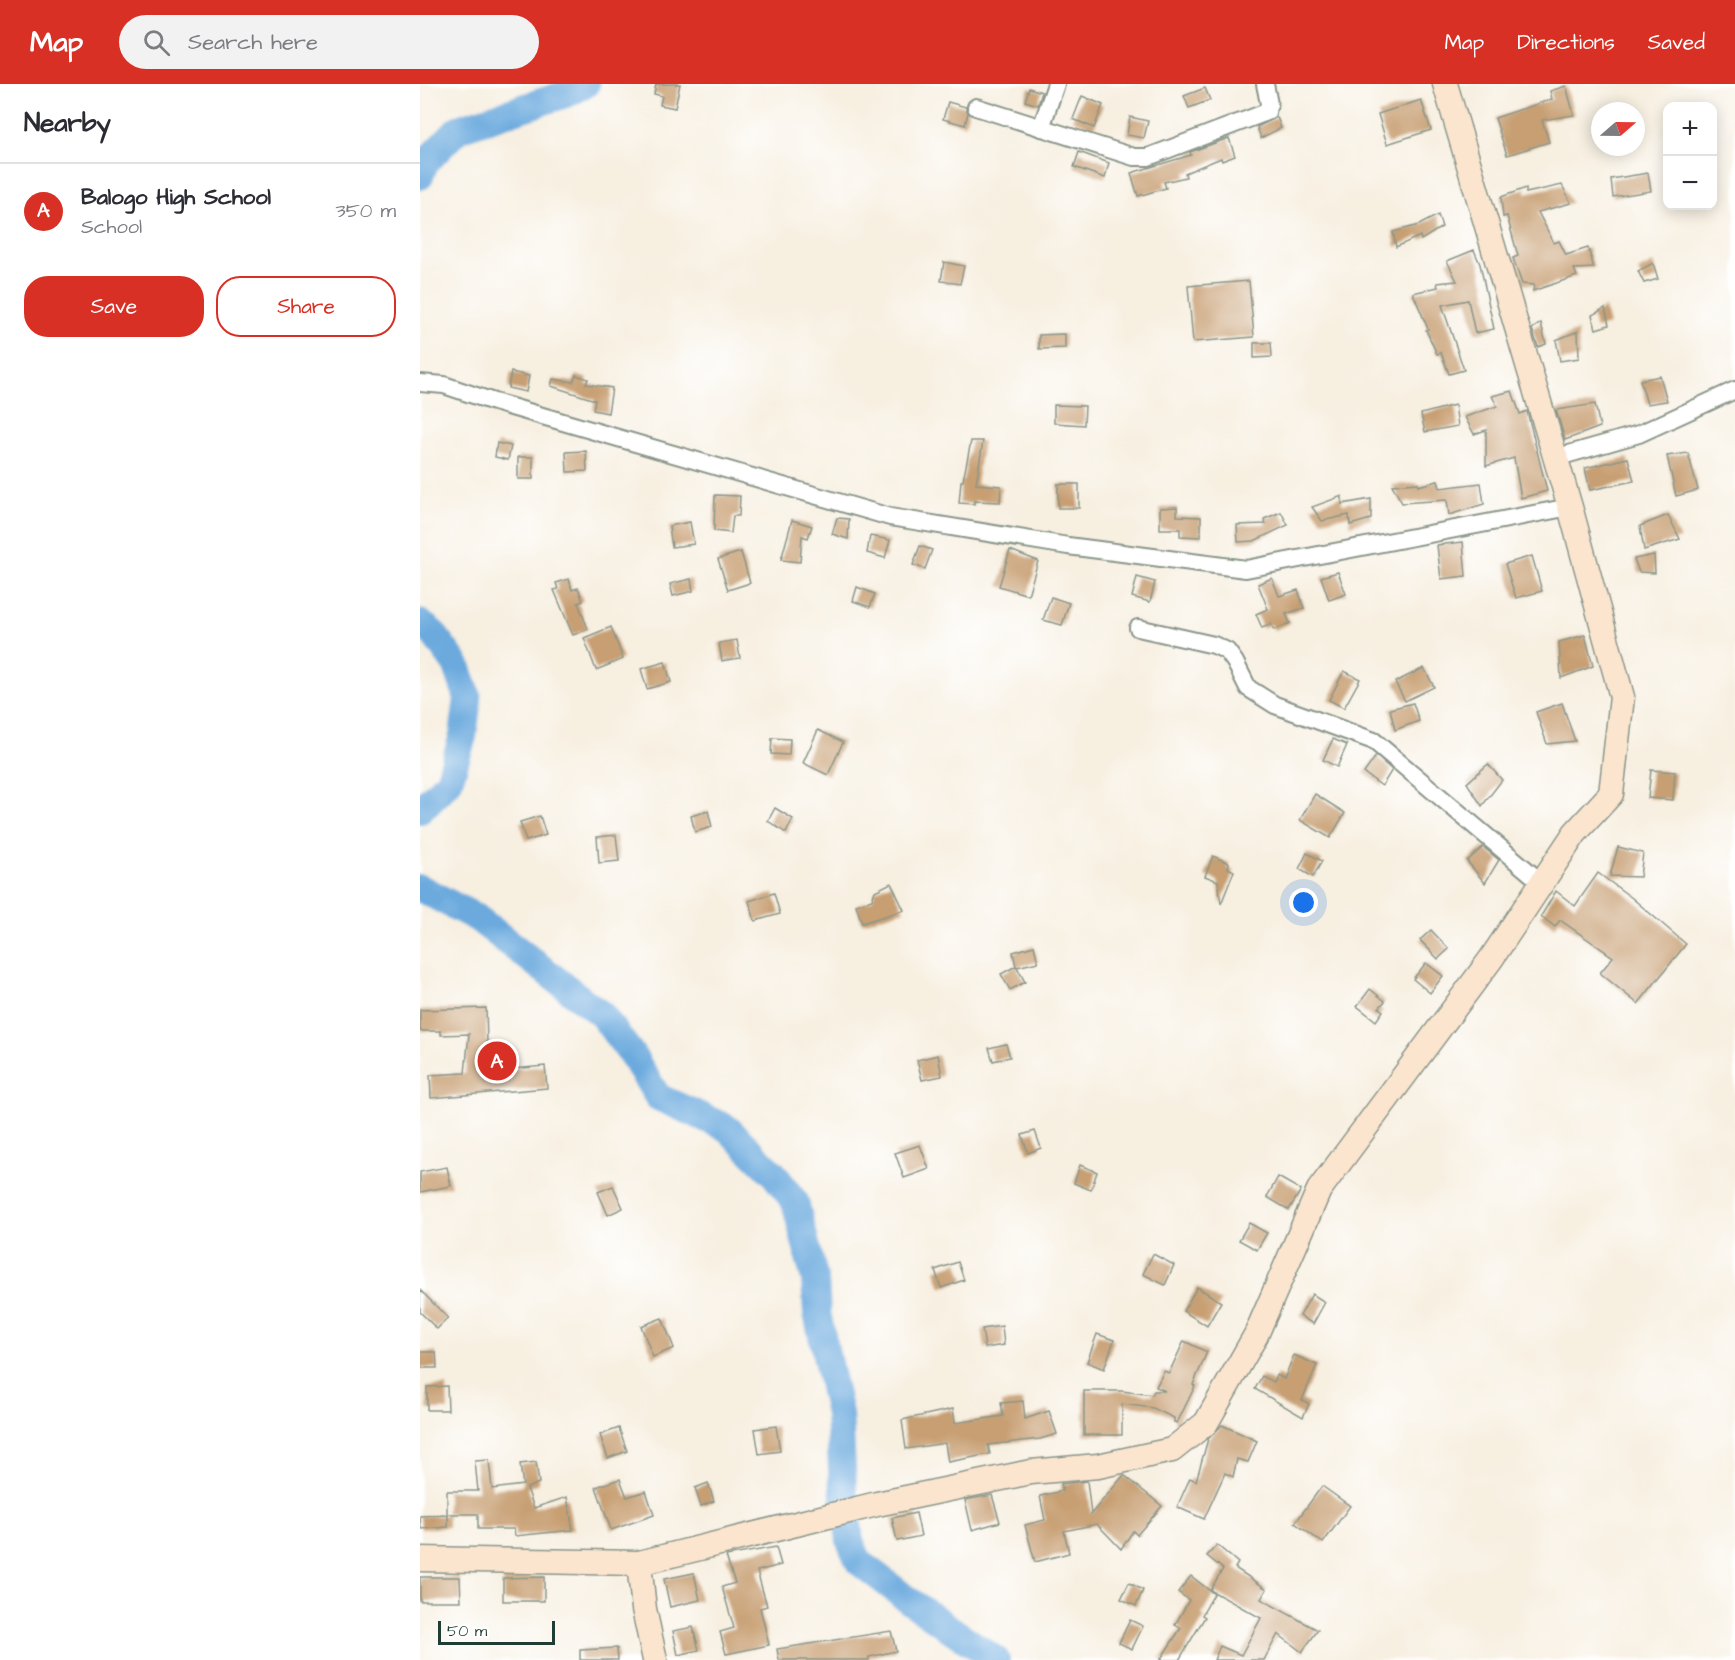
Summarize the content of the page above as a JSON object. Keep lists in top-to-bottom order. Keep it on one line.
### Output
{"scale_bar":"50 m","north":"right","page":{"header":"Map","search":"Search here","nav":["Map","Directions","Saved"],"heading":"Nearby","map_buttons":["+","−"],"list":[{"mark":"A","name":"Balogo High School","note":"School","value":"350 m"}],"buttons":["Save","Share"],"pins":"A","scale":"50 m"}}
